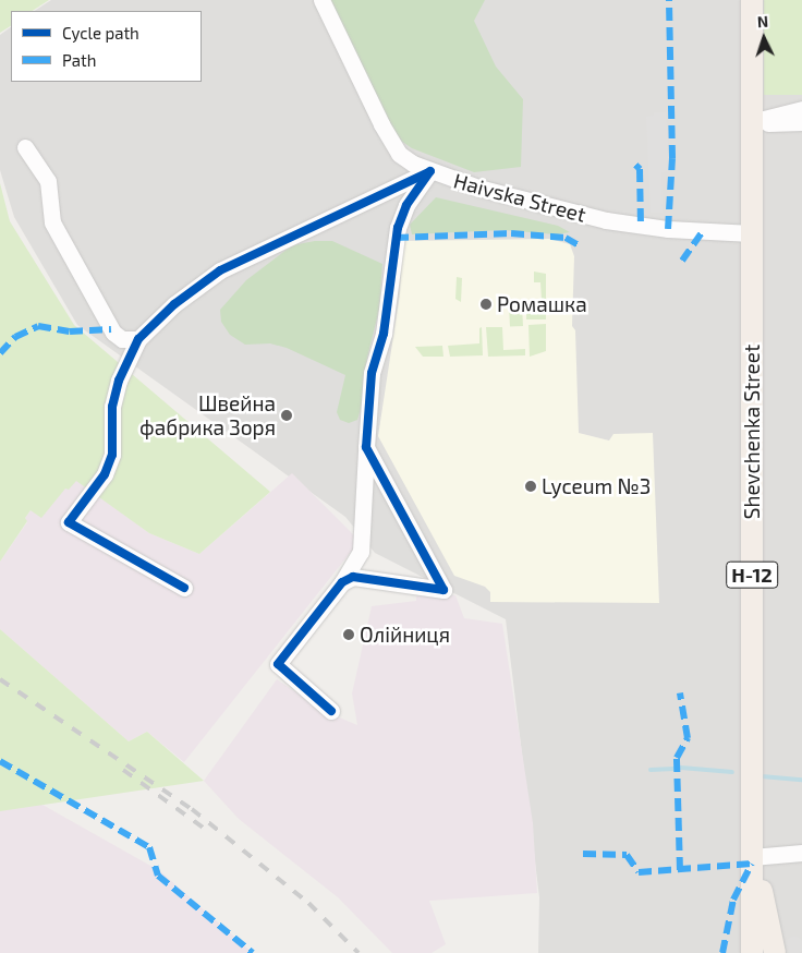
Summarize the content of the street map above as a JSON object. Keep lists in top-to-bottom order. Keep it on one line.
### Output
{"streets":{"main road":["Shevchenka Street","Н-12"],"street":["Haivska Street"]},"crossings":[["Haivska Street","Shevchenka Street"]],"places":["Ромашка","Швейна фабрика Зоря","Lyceum №3","Олійниця"],"legend":["Cycle path","Path"],"north":"top"}
